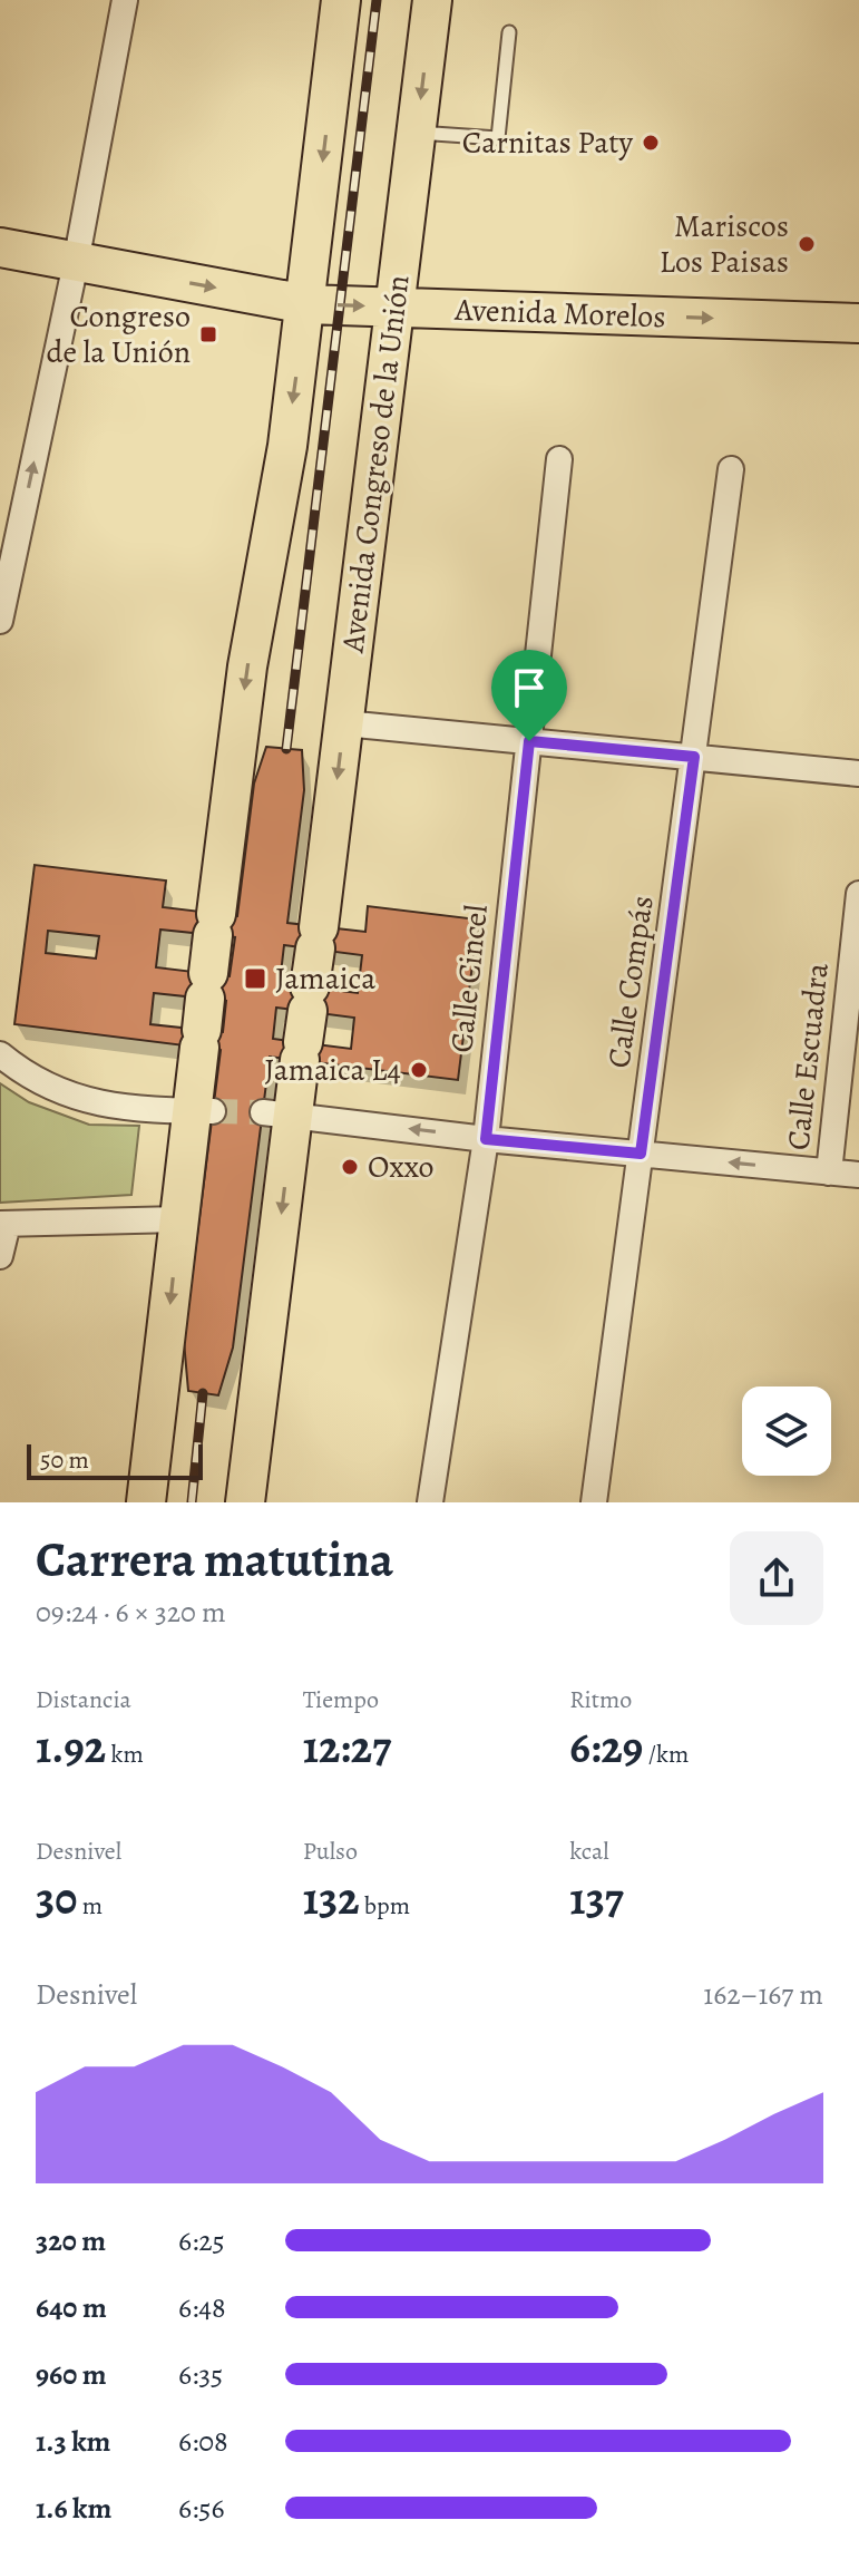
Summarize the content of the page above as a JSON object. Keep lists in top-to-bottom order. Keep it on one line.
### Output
{"streets":{"main road":["Avenida Morelos","Avenida Congreso de la Unión"],"street":["Calle Cincel","Calle Compás","Calle Escuadra"]},"crossings":[["Avenida Morelos","Avenida Congreso de la Unión"]],"one_way":["Avenida Morelos"],"places":{"other":["Carnitas Paty","Mariscos Los Paisas","Jamaica L4","Oxxo"],"transit":["Congreso de la Unión","Jamaica"]},"scale_bar":"50 m","page":{"scale":"50 m","heading":["Carrera matutina","09:24 · 6 × 320 m"],"stats":[["Distancia","1.92 km"],["Tiempo","12:27"],["Ritmo","6:29 /km"],["Desnivel","30 m"],["Pulso","132 bpm"],["kcal","137"]],"chart":["Desnivel","162–167 m"],"list":[{"name":"320 m","note":"6:25"},{"name":"640 m","note":"6:48"},{"name":"960 m","note":"6:35"},{"name":"1.3 km","note":"6:08"},{"name":"1.6 km","note":"6:56"}]}}
